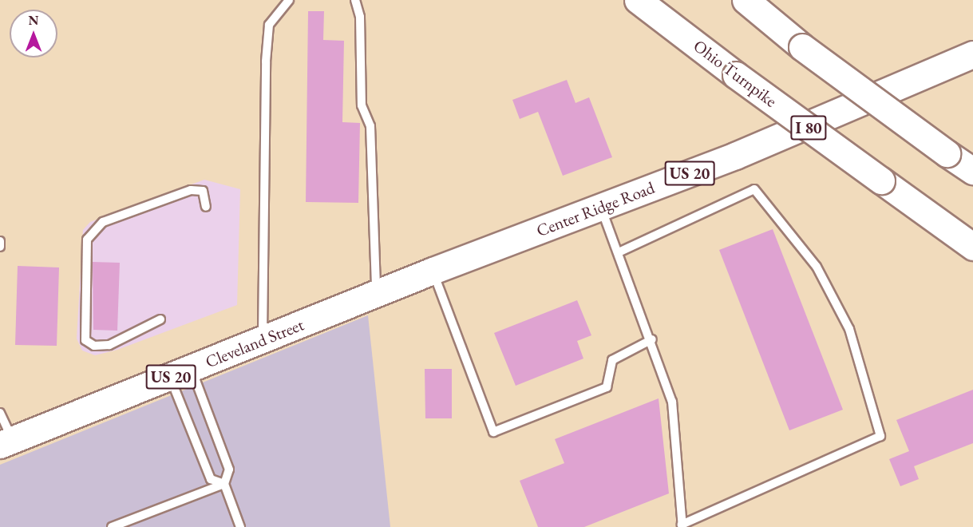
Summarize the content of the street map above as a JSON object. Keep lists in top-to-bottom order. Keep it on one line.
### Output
{"streets":{"main road":["Ohio Turnpike","I 80","US 20","Center Ridge Road","Cleveland Street"]},"crossings":[["Center Ridge Road","Cleveland Street"]],"north":"top"}
